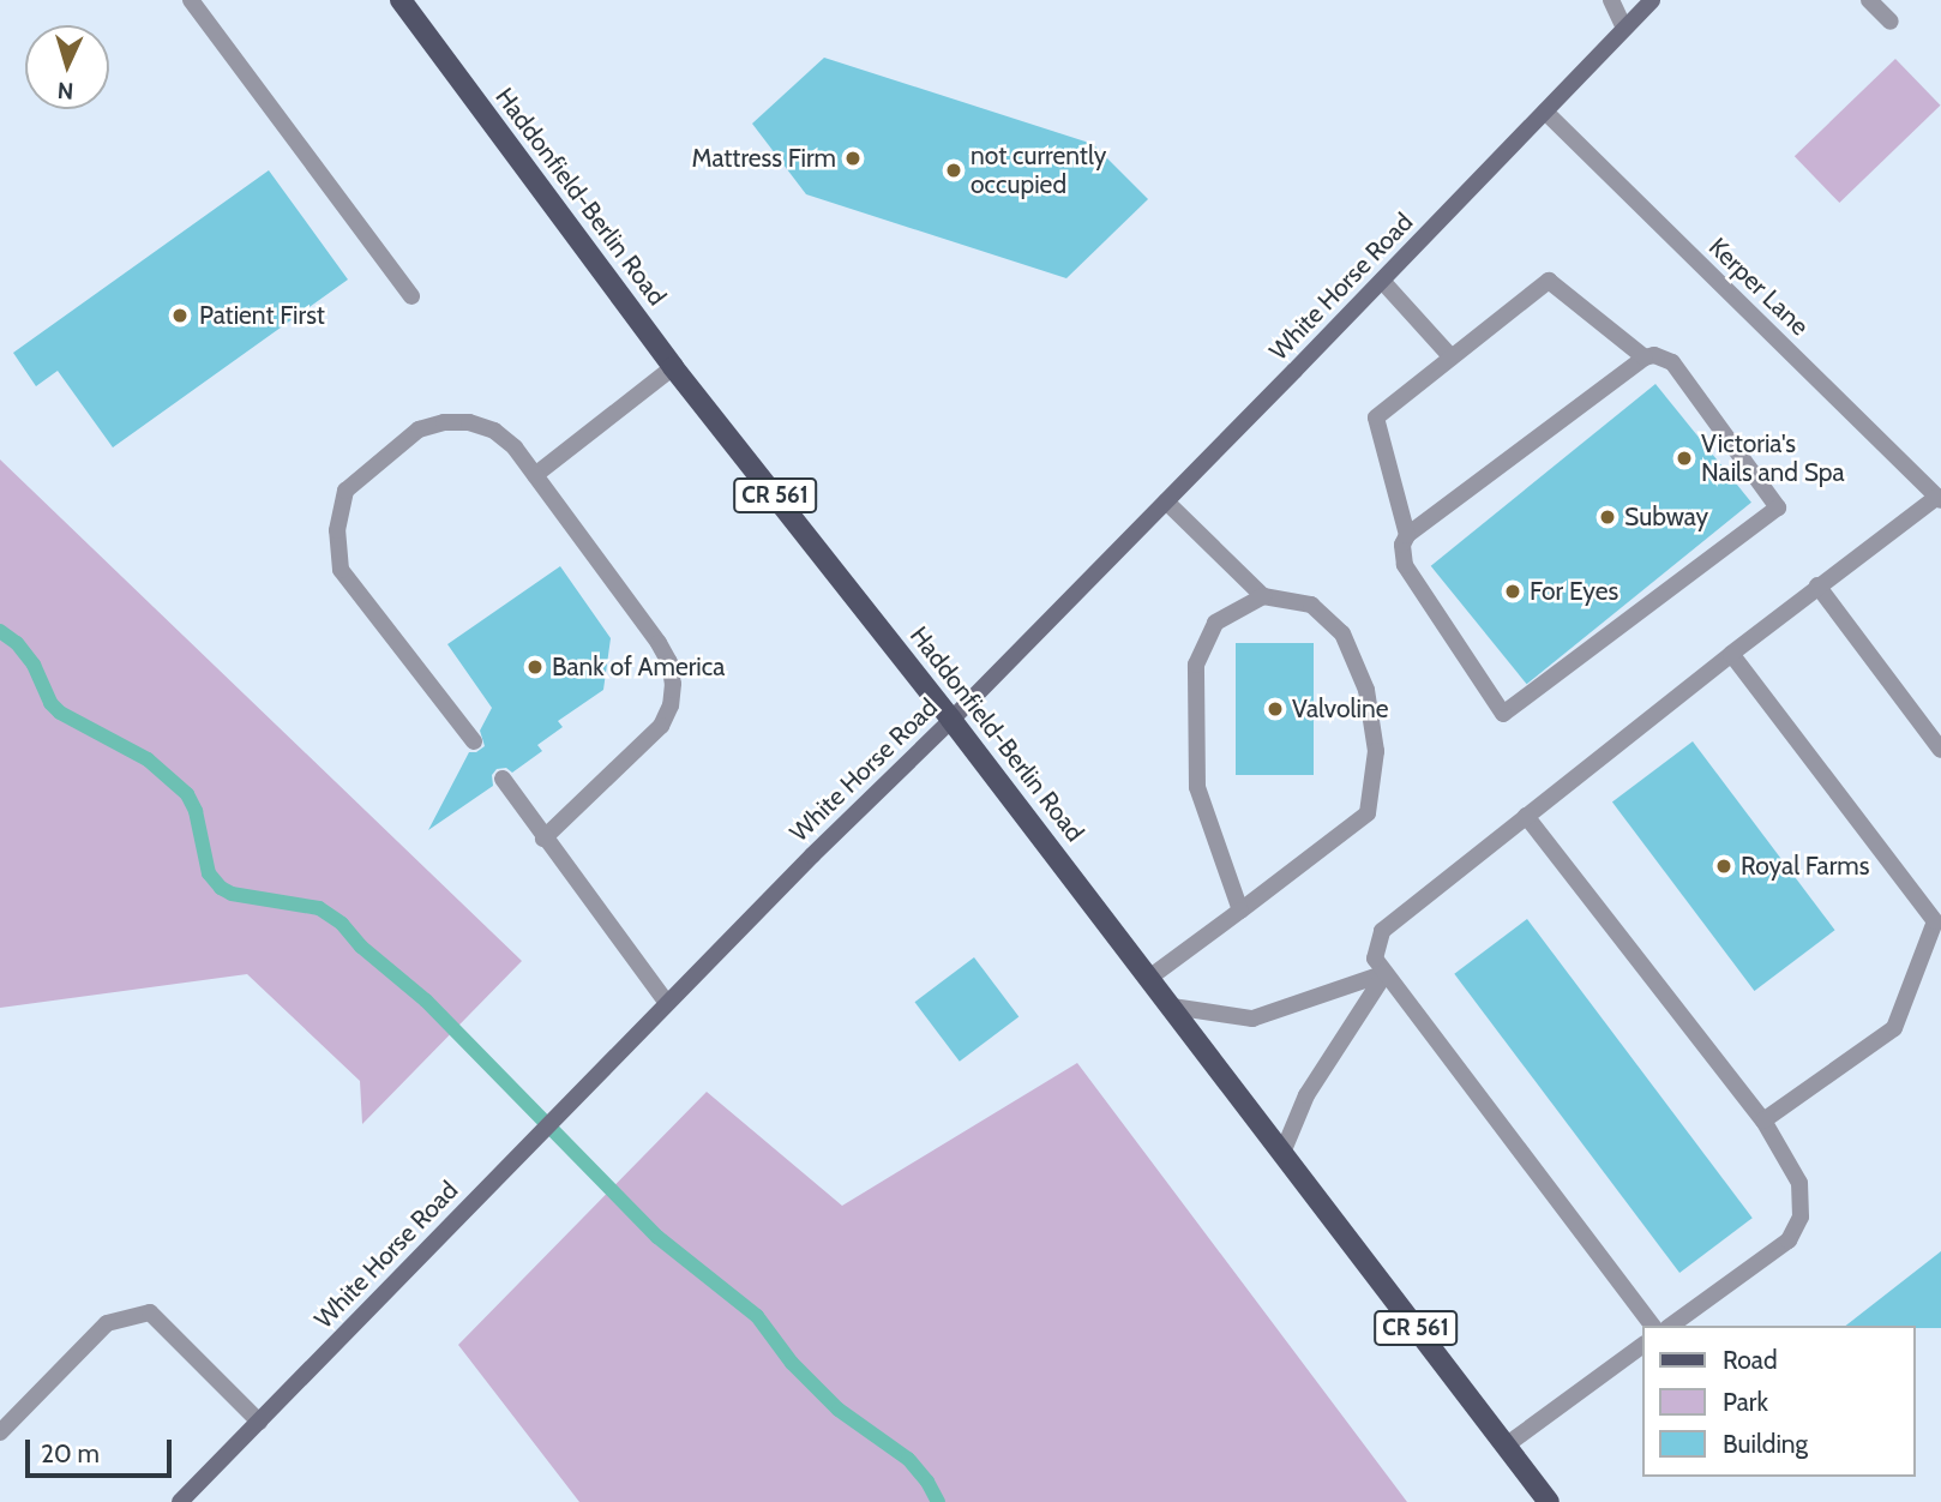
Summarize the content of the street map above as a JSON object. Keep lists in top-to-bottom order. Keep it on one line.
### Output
{"streets":{"main road":["Haddonfield-Berlin Road","White Horse Road","CR 561"],"lane":["Kerper Lane"]},"crossings":[["Haddonfield-Berlin Road","White Horse Road"],["White Horse Road","Kerper Lane"]],"places":["Mattress Firm","not currently occupied","Patient First","Victoria's Nails and Spa","Subway","For Eyes","Bank of America","Valvoline","Royal Farms"],"legend":["Road","Park","Building"],"scale_bar":"20 m","north":"bottom"}
